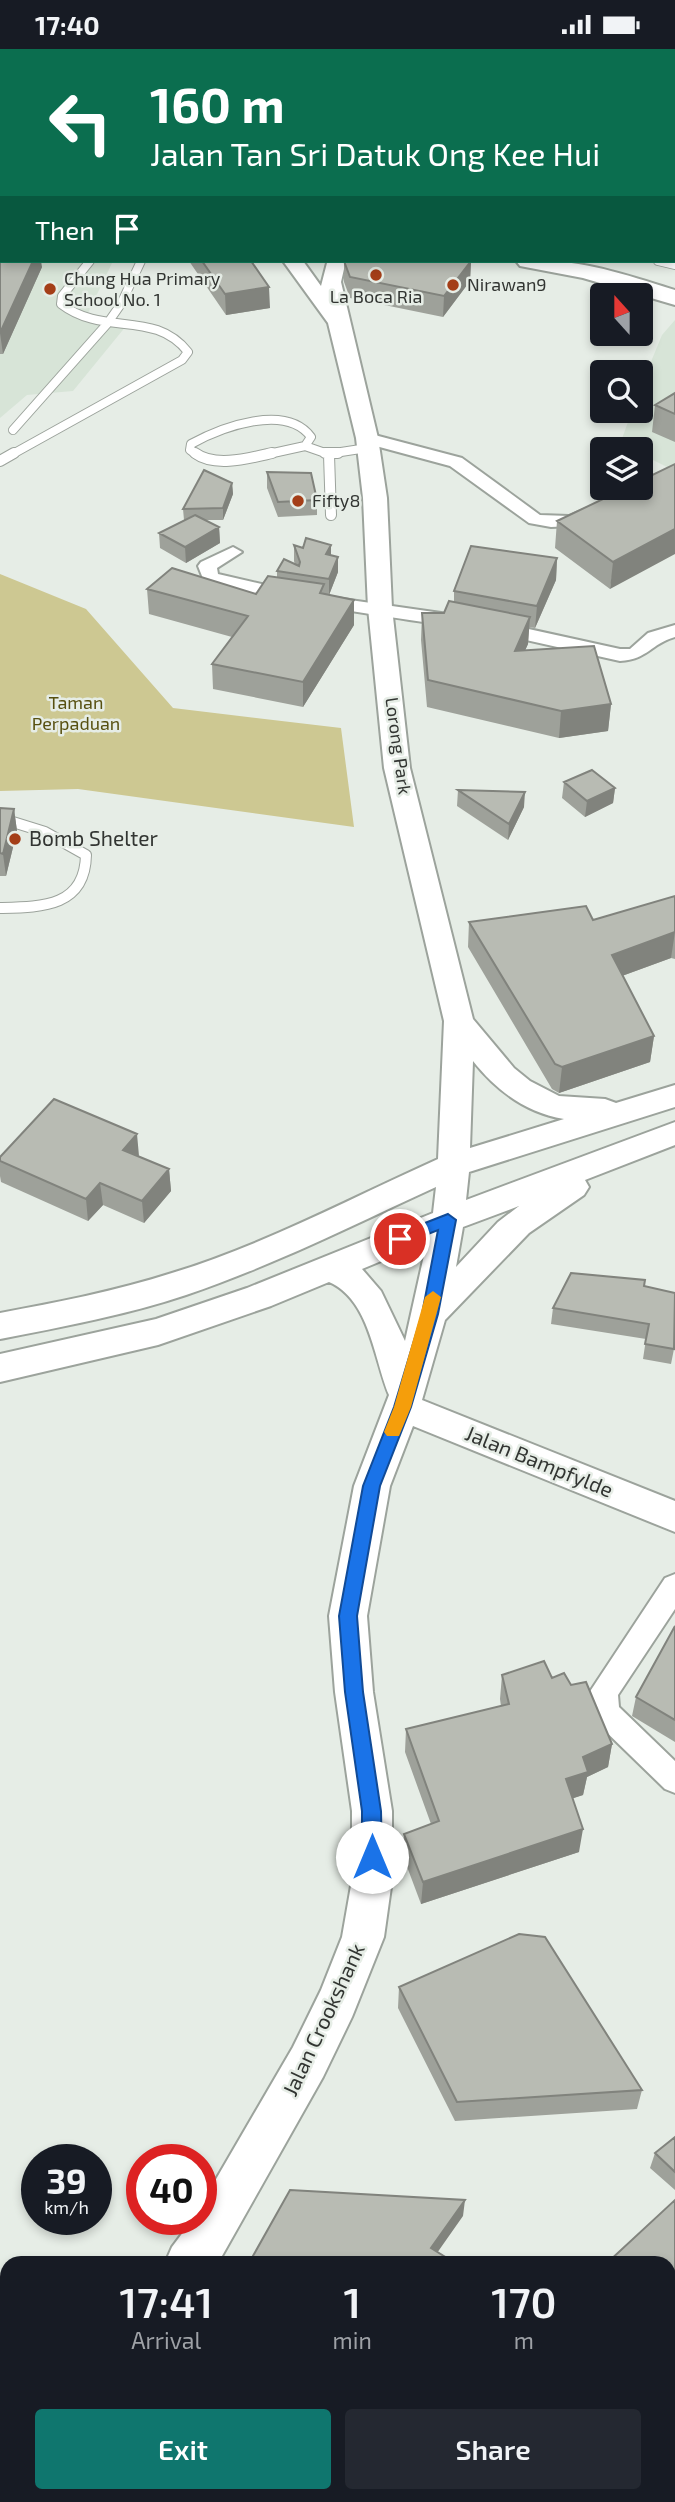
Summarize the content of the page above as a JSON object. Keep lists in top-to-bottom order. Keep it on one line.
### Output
{"streets":{"street":["Lorong Park","Jalan Bampfylde","Jalan Crookshank"]},"crossings":[["Lorong Park","Jalan Crookshank"],["Jalan Bampfylde","Jalan Crookshank"]],"parks":["Taman Perpaduan"],"places":["La Boca Ria","Nirawan9","Chung Hua Primary School No. 1","Fifty8","Bomb Shelter"],"north":"top","page":{"status":"17:40","turn":["160 m","Jalan Tan Sri Datuk Ong Kee Hui"],"then":"Then","speed":"39 km/h","limit":"40","eta":["17:41","Arrival","1","min","170","m"],"buttons":["Exit","Share"]}}
